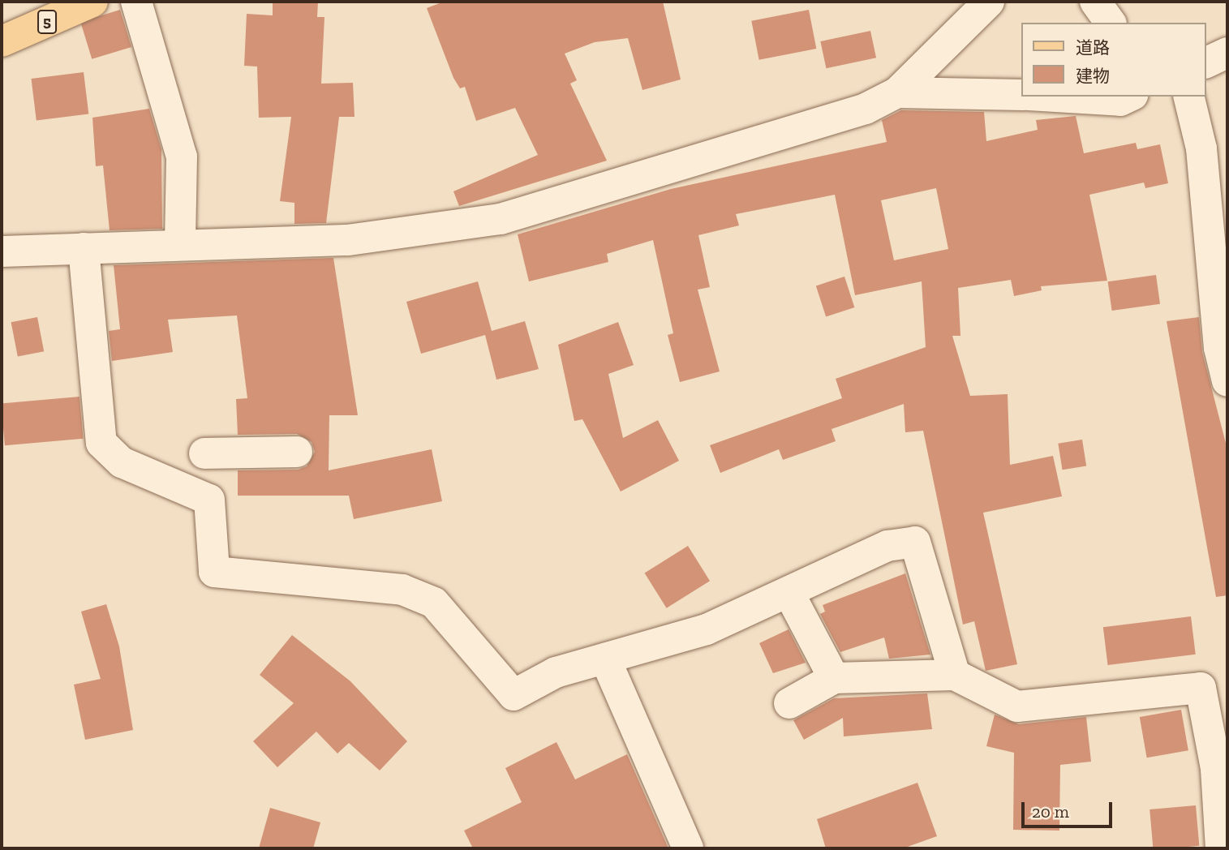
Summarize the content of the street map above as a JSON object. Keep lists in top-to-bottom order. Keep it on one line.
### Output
{"streets":{"main road":["5"]},"legend":["道路","建物"],"scale_bar":"20 m"}
